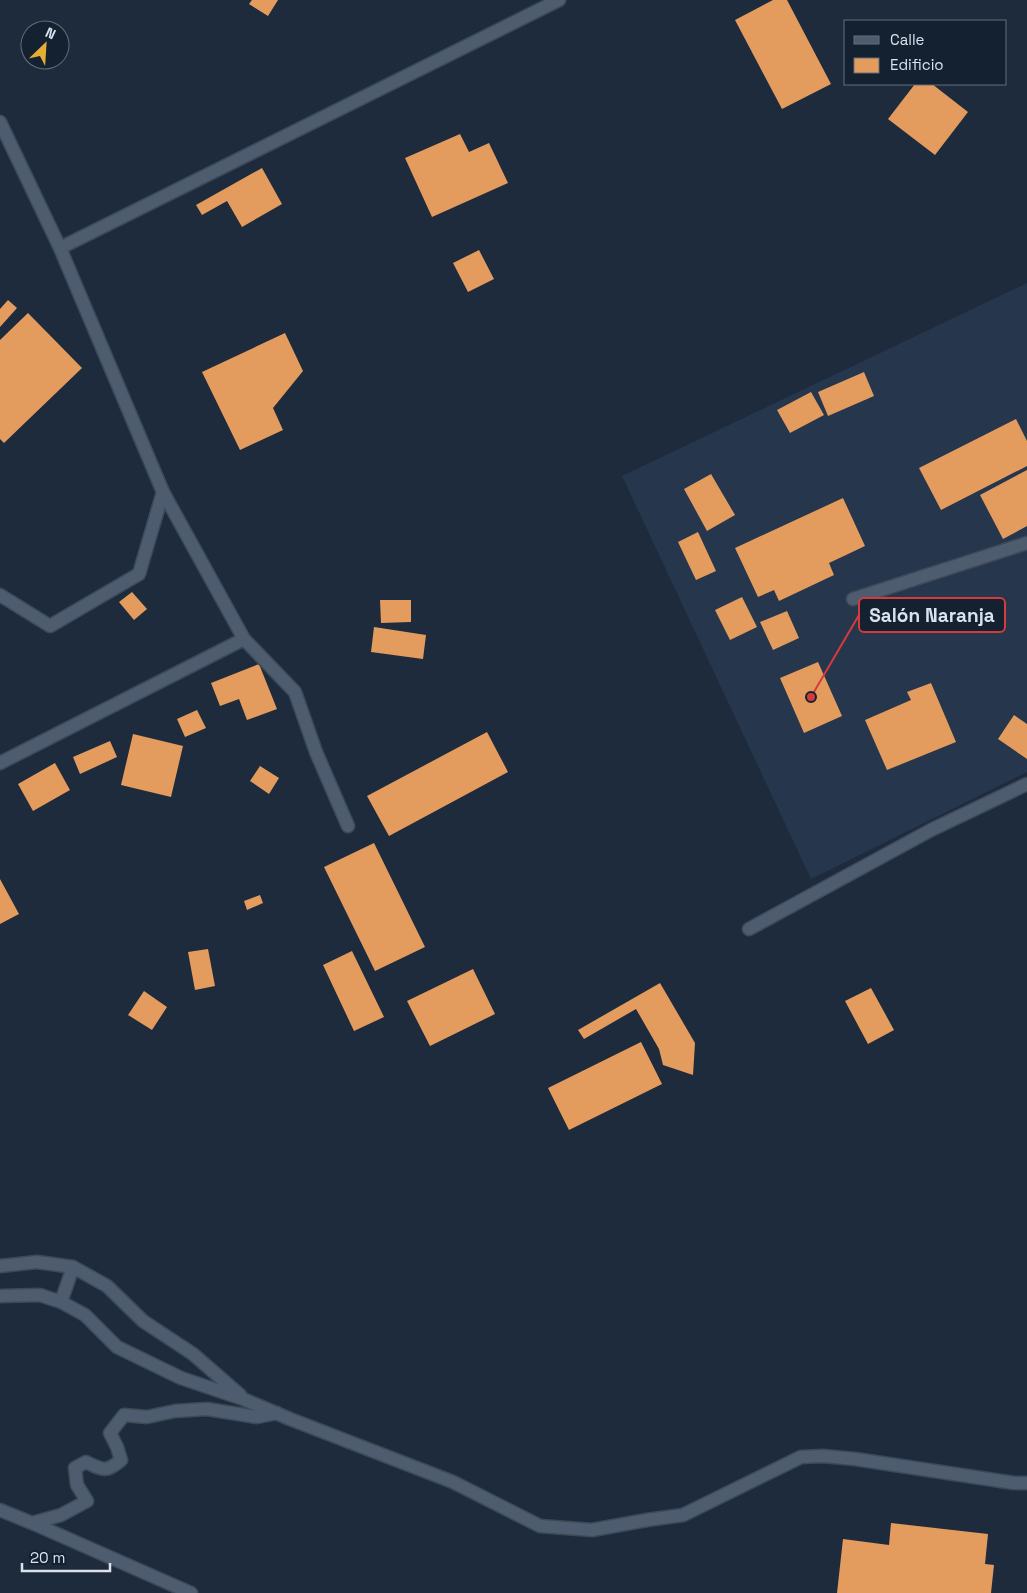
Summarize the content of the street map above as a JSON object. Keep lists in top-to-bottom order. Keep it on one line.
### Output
{"places":["Salón Naranja"],"legend":["Calle","Edificio"],"scale_bar":"20 m","north":"top right"}
